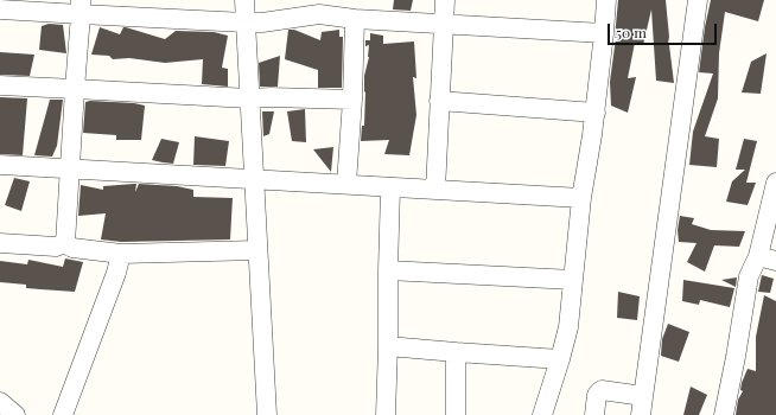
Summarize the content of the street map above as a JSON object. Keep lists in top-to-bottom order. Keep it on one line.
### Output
{"scale_bar":"50 m"}
